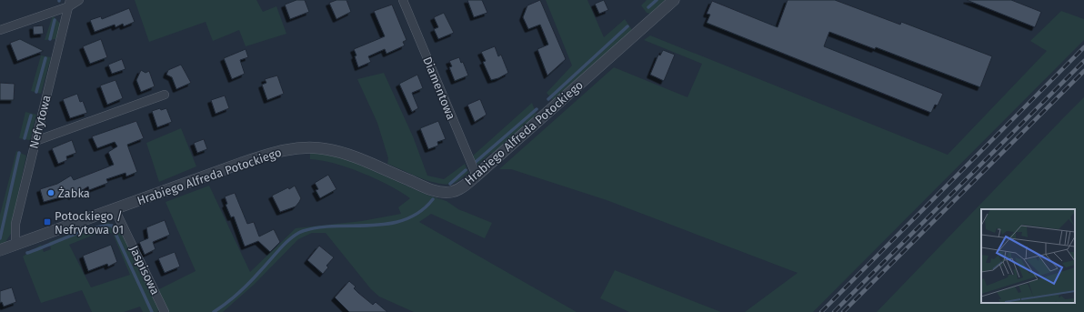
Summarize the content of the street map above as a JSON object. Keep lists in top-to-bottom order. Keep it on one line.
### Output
{"streets":{"street":["Diamentowa","Nefrytowa","Hrabiego Alfreda Potockiego","Jaspisowa"]},"crossings":[["Diamentowa","Hrabiego Alfreda Potockiego"],["Nefrytowa","Hrabiego Alfreda Potockiego"],["Hrabiego Alfreda Potockiego","Jaspisowa"]],"places":{"other":["Żabka"],"transit":["Potockiego / Nefrytowa 01"]}}
